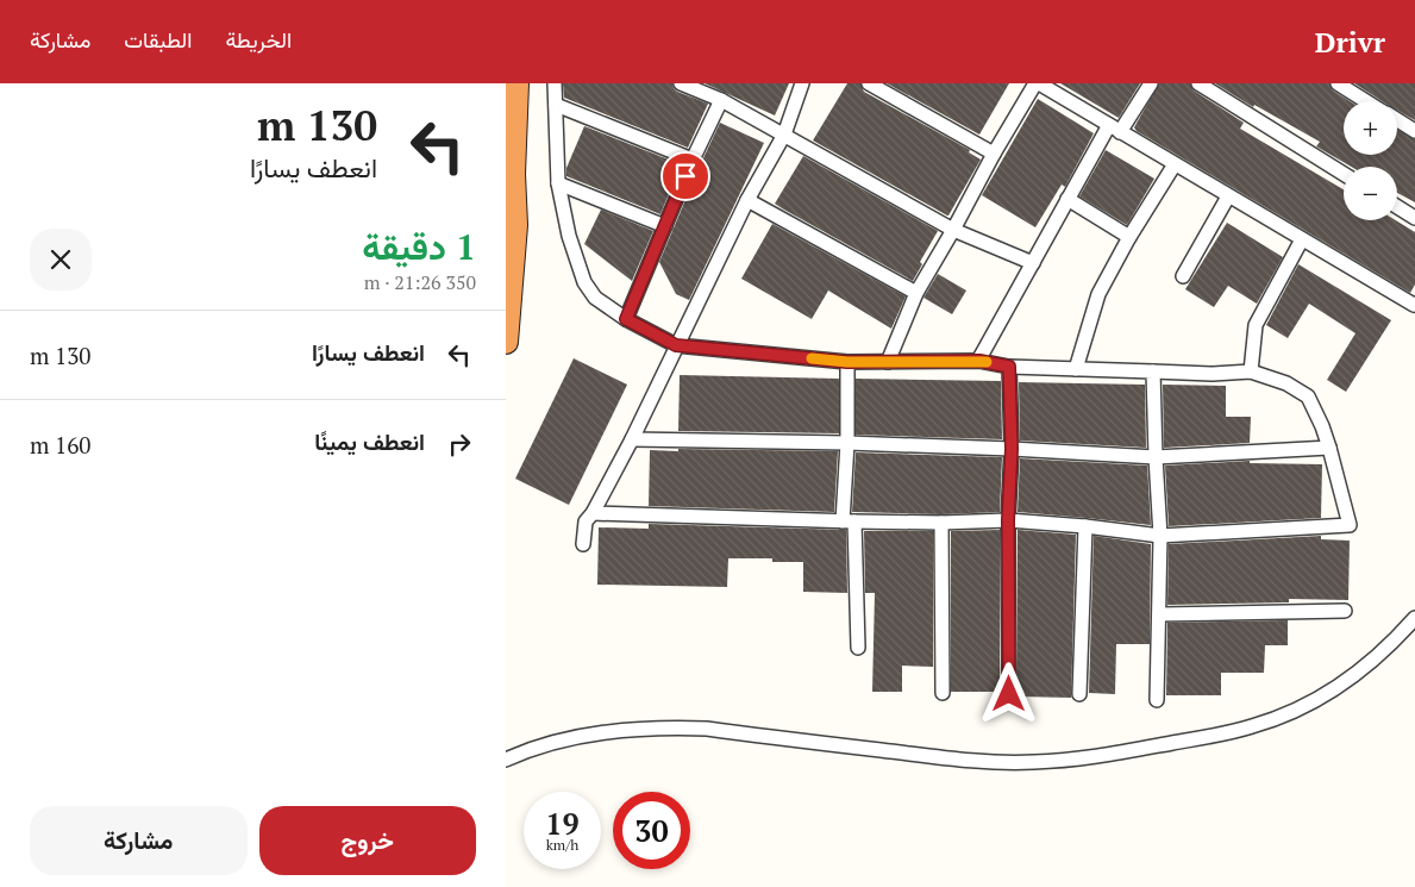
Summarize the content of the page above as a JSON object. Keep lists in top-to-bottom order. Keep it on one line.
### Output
{"page":{"header":"Drivr","nav":["الخريطة","الطبقات","مشاركة"],"turn":["130 m","انعطف يسارًا"],"map_buttons":["+","−"],"heading":["1 دقيقة","350 m · 21:26"],"list":[{"name":"انعطف يسارًا","value":"130 m"},{"name":"انعطف يمينًا","value":"160 m"}],"speed":"19 km/h","limit":"30","buttons":["خروج","مشاركة"]}}
